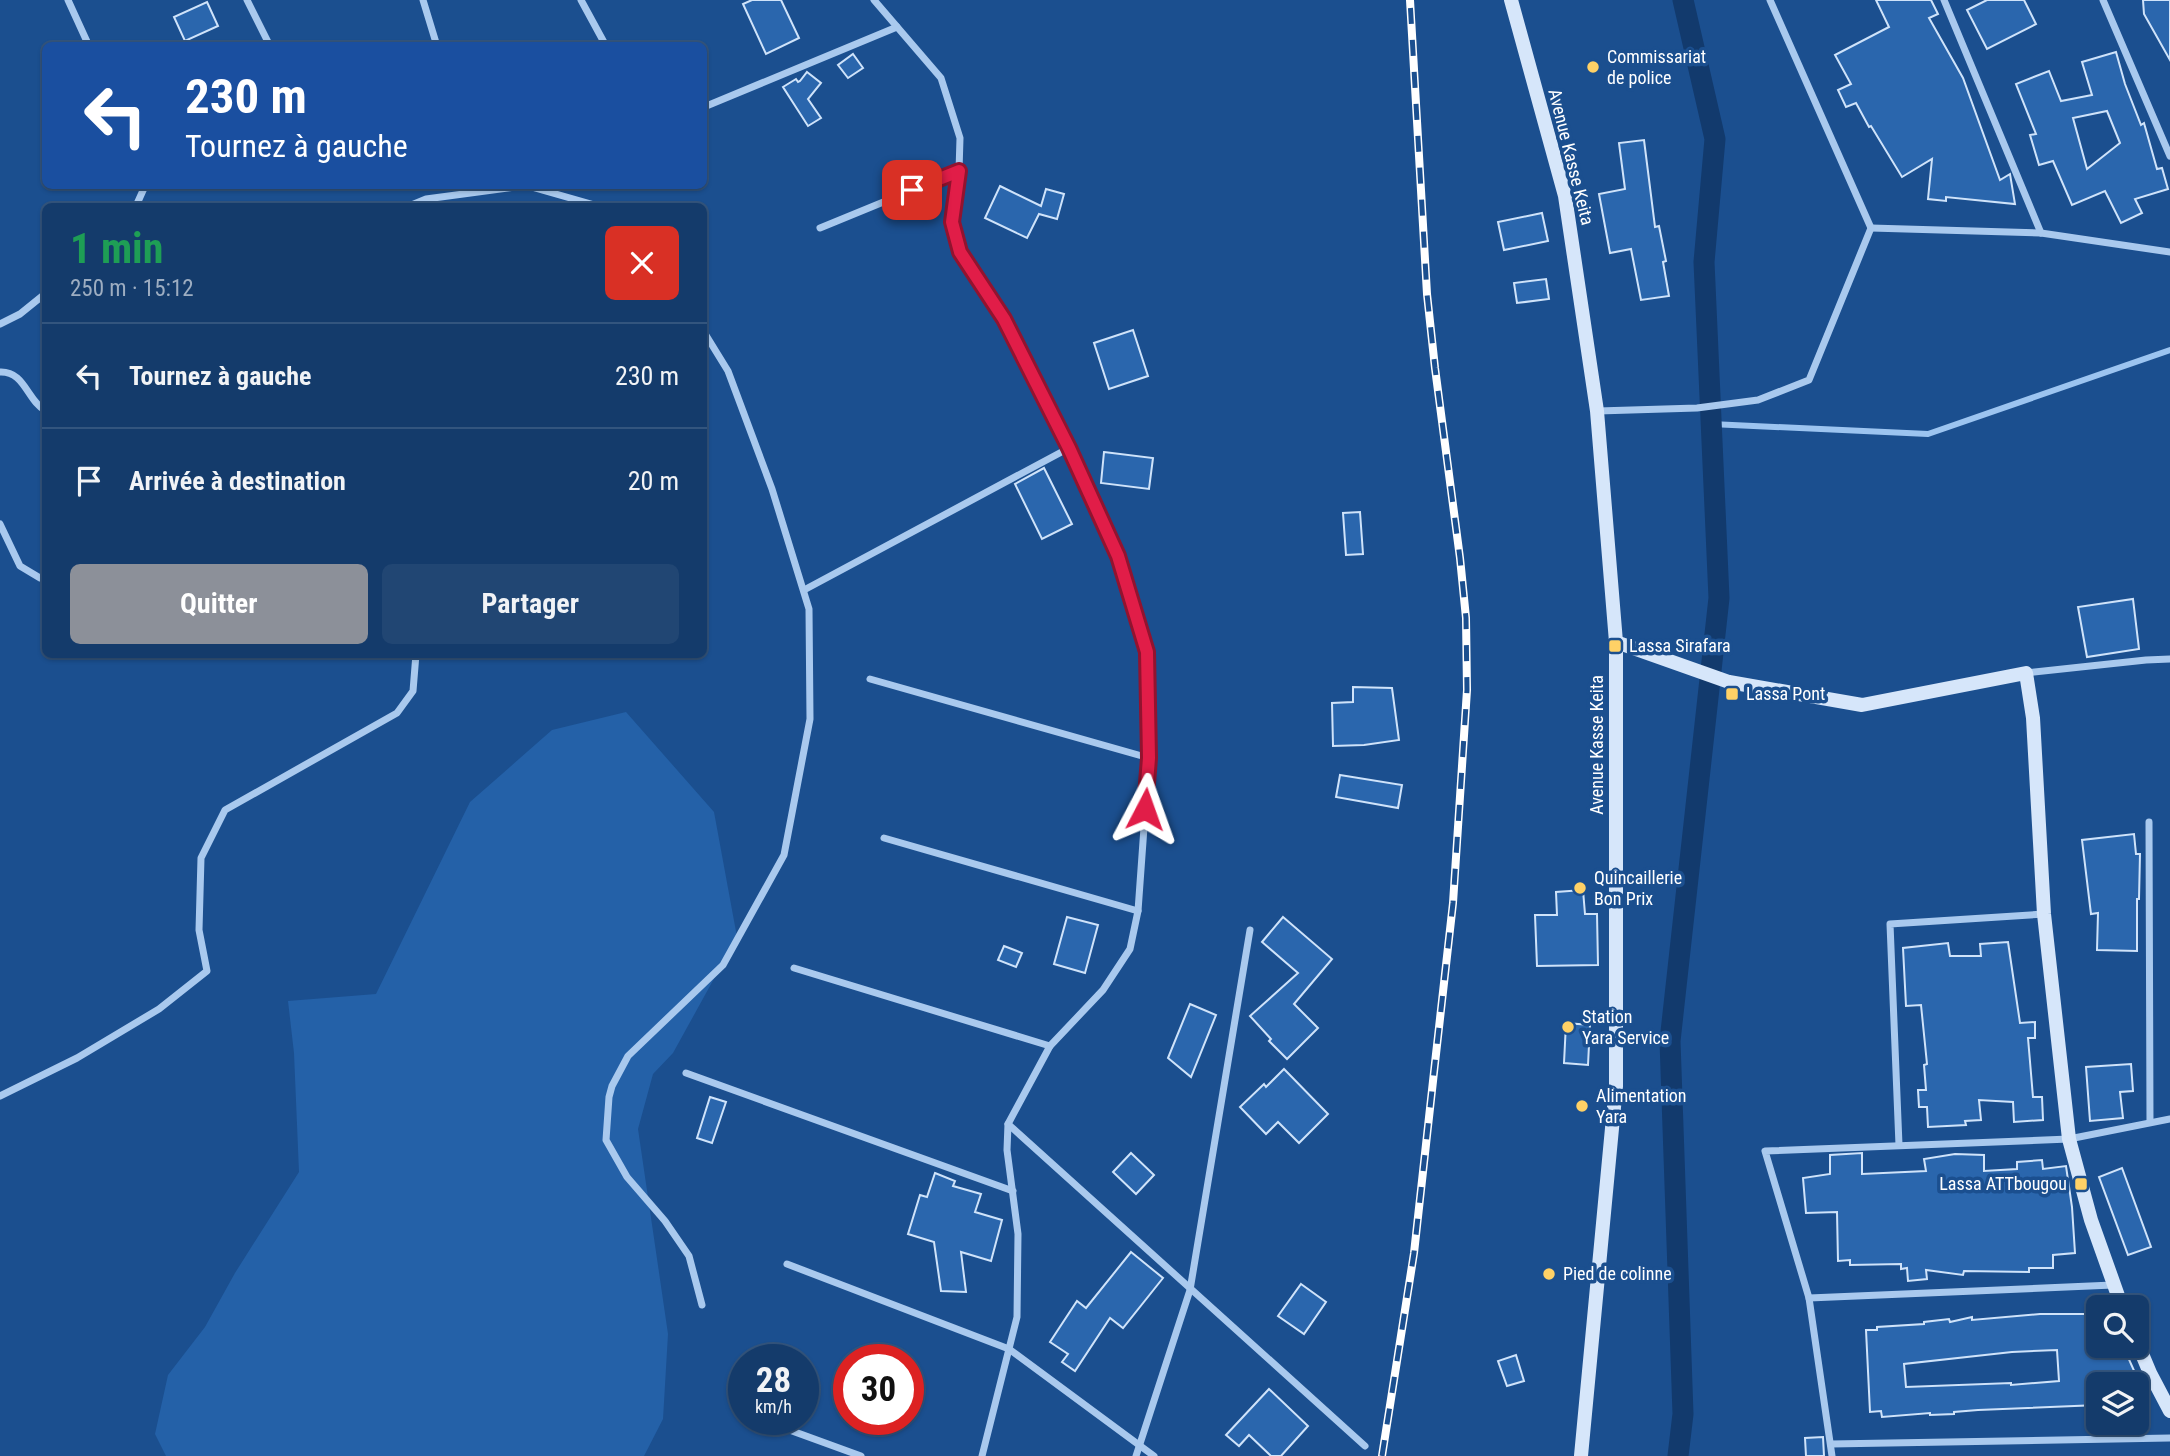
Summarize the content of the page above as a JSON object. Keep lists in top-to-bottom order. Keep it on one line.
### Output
{"streets":{"main road":["Avenue Kasse Keita"]},"places":{"other":["Commissariat de police","Quincaillerie Bon Prix","Station Yara Service","Alimentation Yara","Pied de colinne"],"transit":["Lassa Sirafara","Lassa Pont","Lassa ATTbougou"]},"page":{"turn":["230 m","Tournez à gauche"],"heading":["1 min","250 m · 15:12"],"list":[{"name":"Tournez à gauche","value":"230 m"},{"name":"Arrivée à destination","value":"20 m"}],"buttons":["Quitter","Partager"],"speed":"28 km/h","limit":"30"}}
